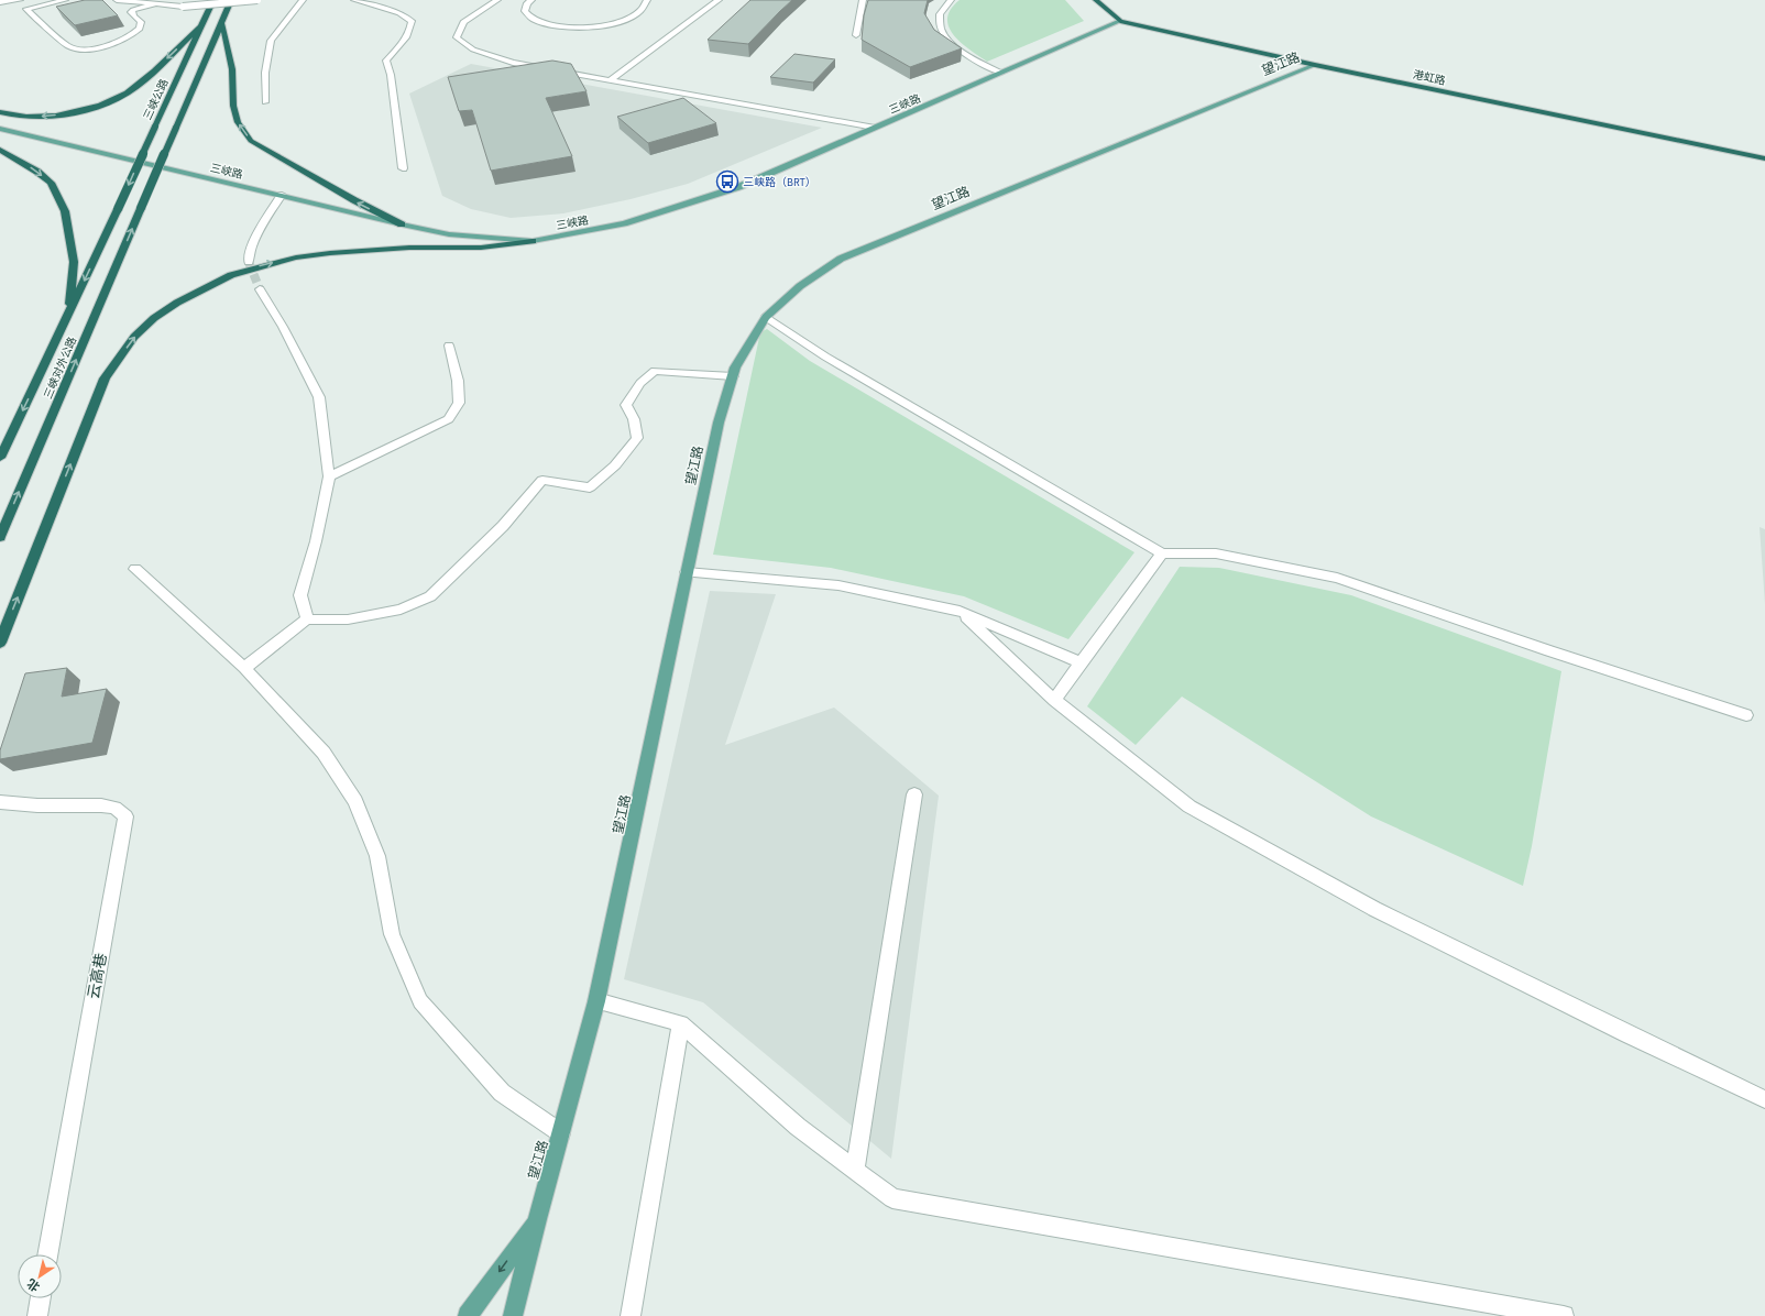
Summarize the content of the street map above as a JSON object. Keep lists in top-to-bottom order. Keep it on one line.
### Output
{"streets":{"highway":["港虹路","三峡公路","三峡对外公路"],"main road":["望江路","三峡路"],"street":["云高巷"]},"crossings":[["望江路","港虹路"],["港虹路","三峡路"],["三峡公路","三峡对外公路"]],"one_way":["三峡公路"],"places":{"bus stop":["三峡路（BRT）"]},"north":"bottom left"}
